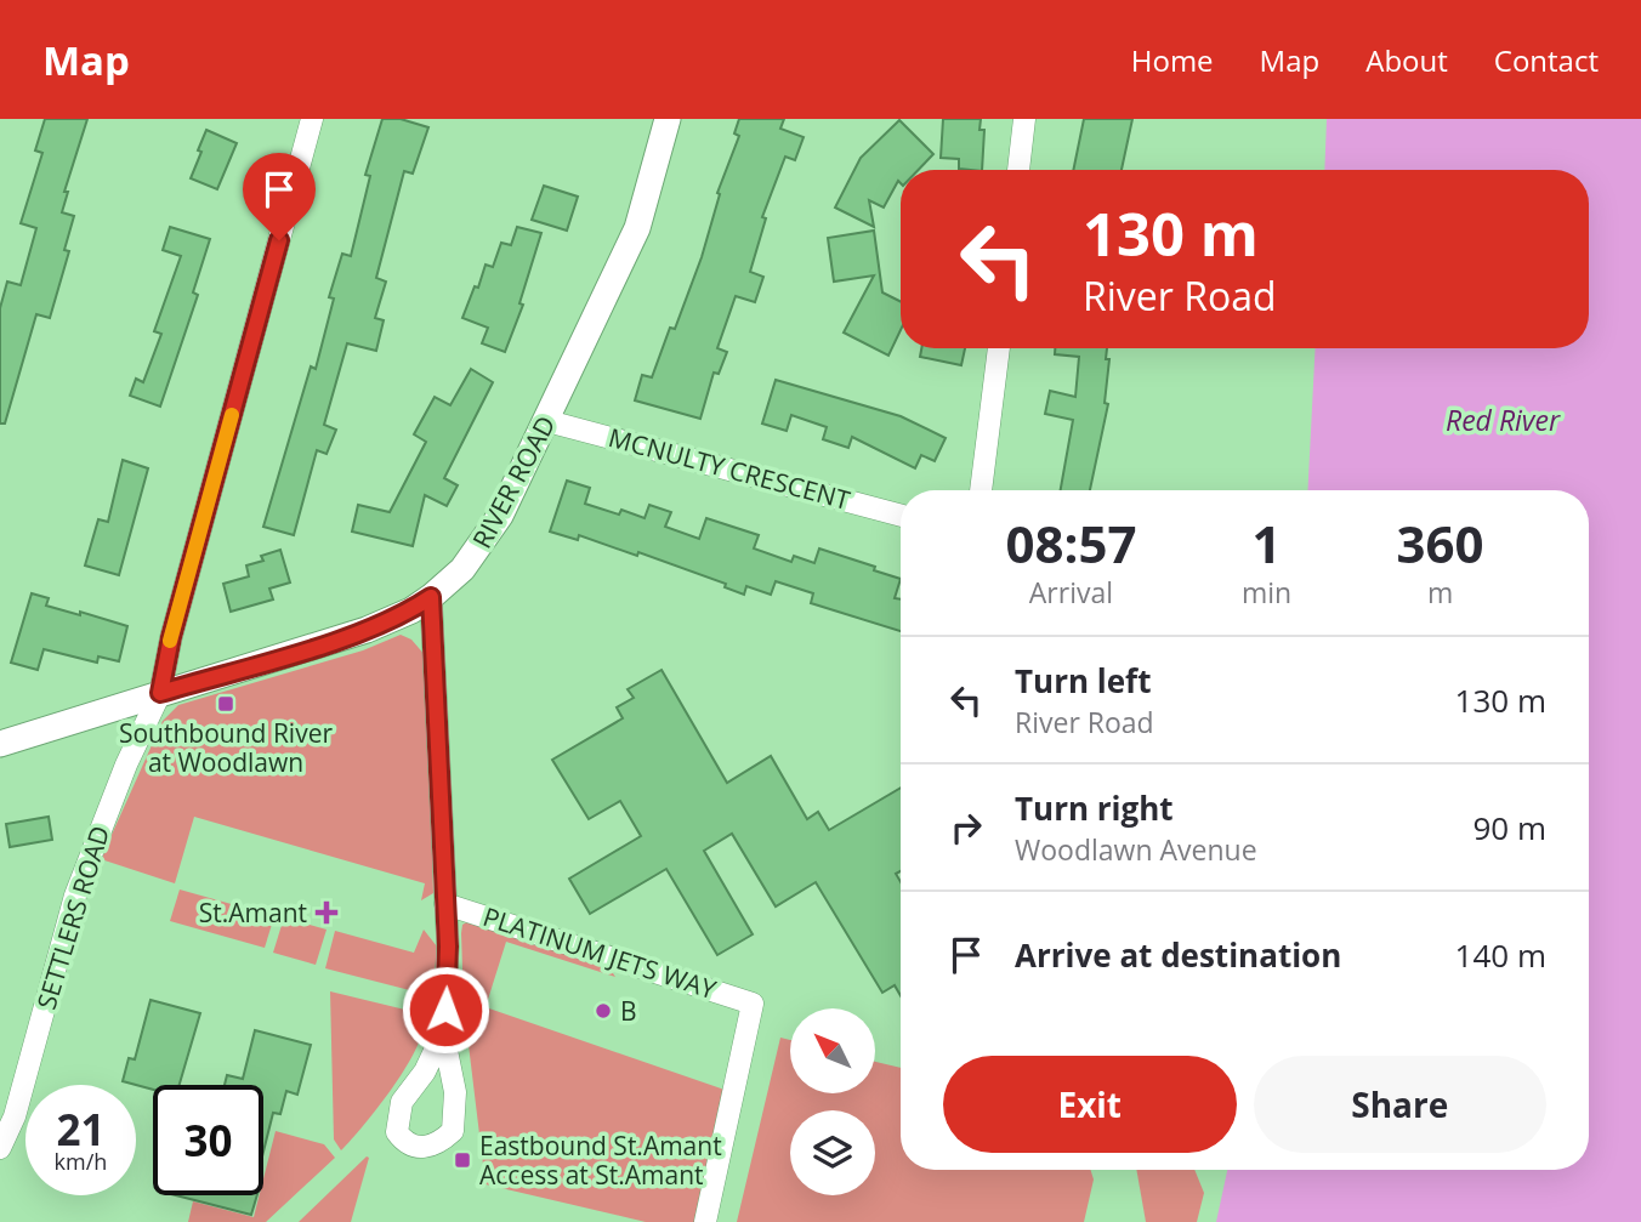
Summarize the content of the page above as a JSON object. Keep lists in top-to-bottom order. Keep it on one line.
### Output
{"streets":{"street":["MCNULTY CRESCENT","RIVER ROAD","SETTLERS ROAD","PLATINUM JETS WAY"]},"crossings":[["MCNULTY CRESCENT","RIVER ROAD"],["RIVER ROAD","SETTLERS ROAD"]],"water":["Red River"],"places":{"transit":["Southbound River at Woodlawn","Eastbound St.Amant Access at St.Amant"],"health":["St.Amant"],"other":["B"]},"north":"top left","page":{"header":"Map","nav":["Home","Map","About","Contact"],"turn":["130 m","River Road"],"eta":["08:57","Arrival","1","min","360","m"],"list":[{"name":"Turn left","note":"River Road","value":"130 m"},{"name":"Turn right","note":"Woodlawn Avenue","value":"90 m"},{"name":"Arrive at destination","value":"140 m"}],"buttons":["Exit","Share"],"speed":"21 km/h","limit":"30"}}
